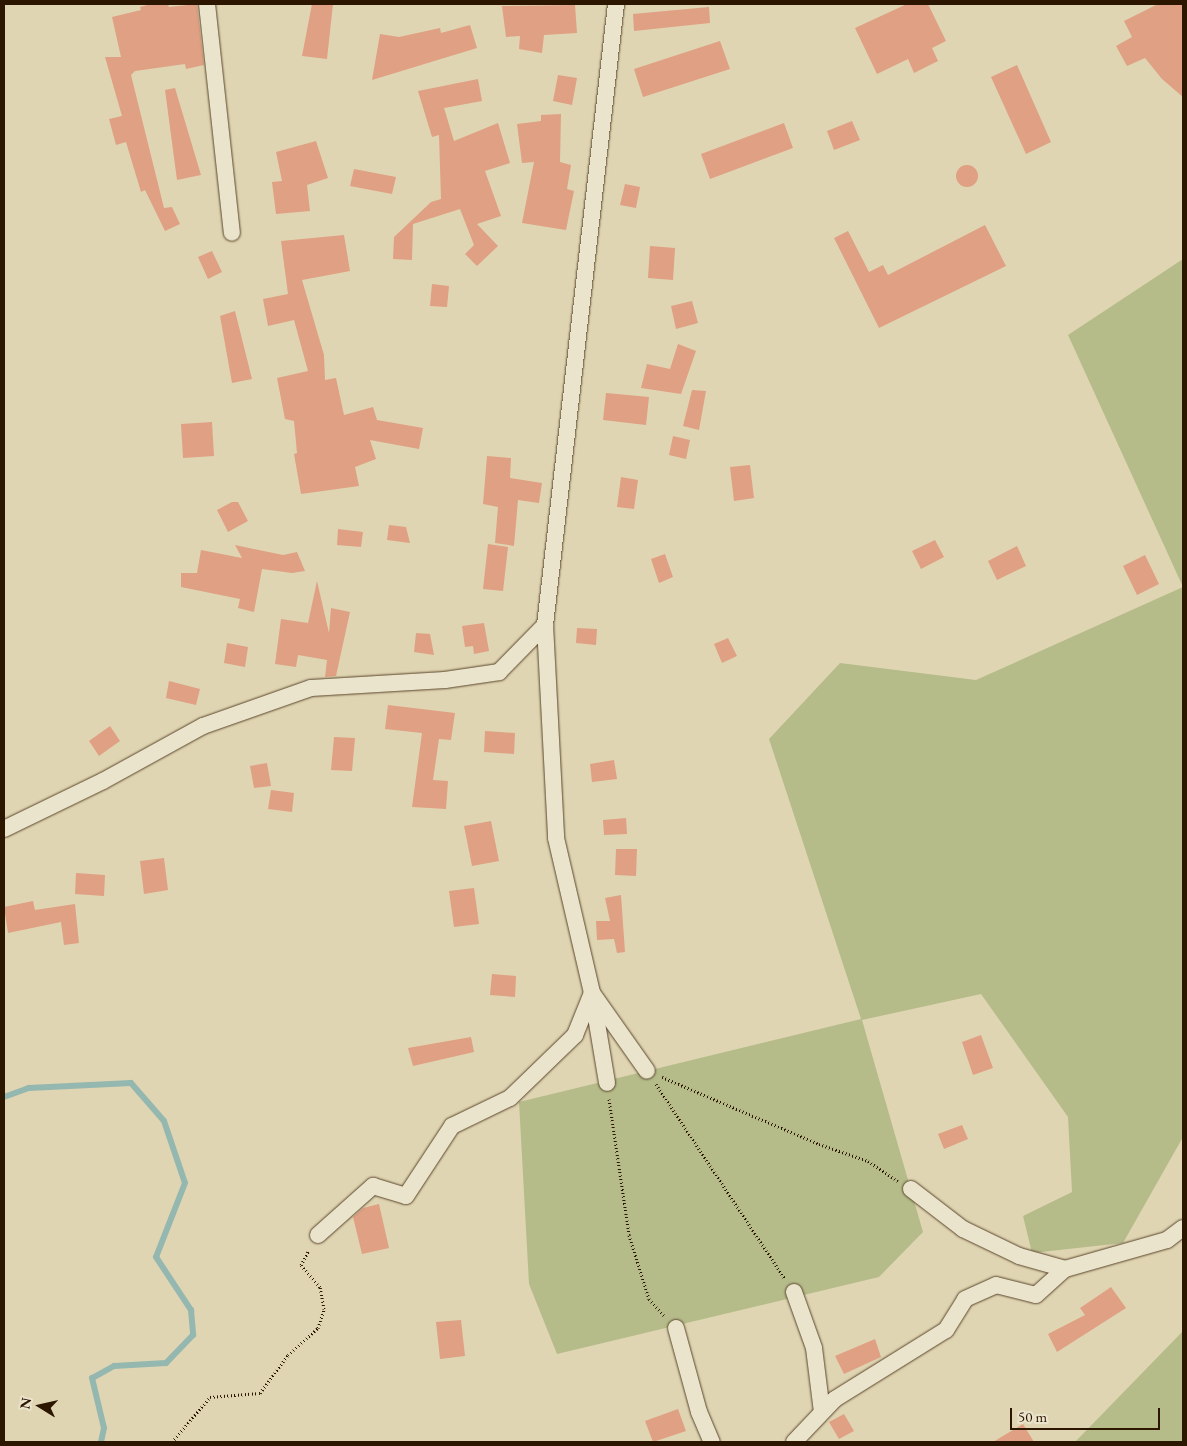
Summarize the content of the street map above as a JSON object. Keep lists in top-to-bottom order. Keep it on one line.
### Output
{"scale_bar":"50 m","north":"left"}
